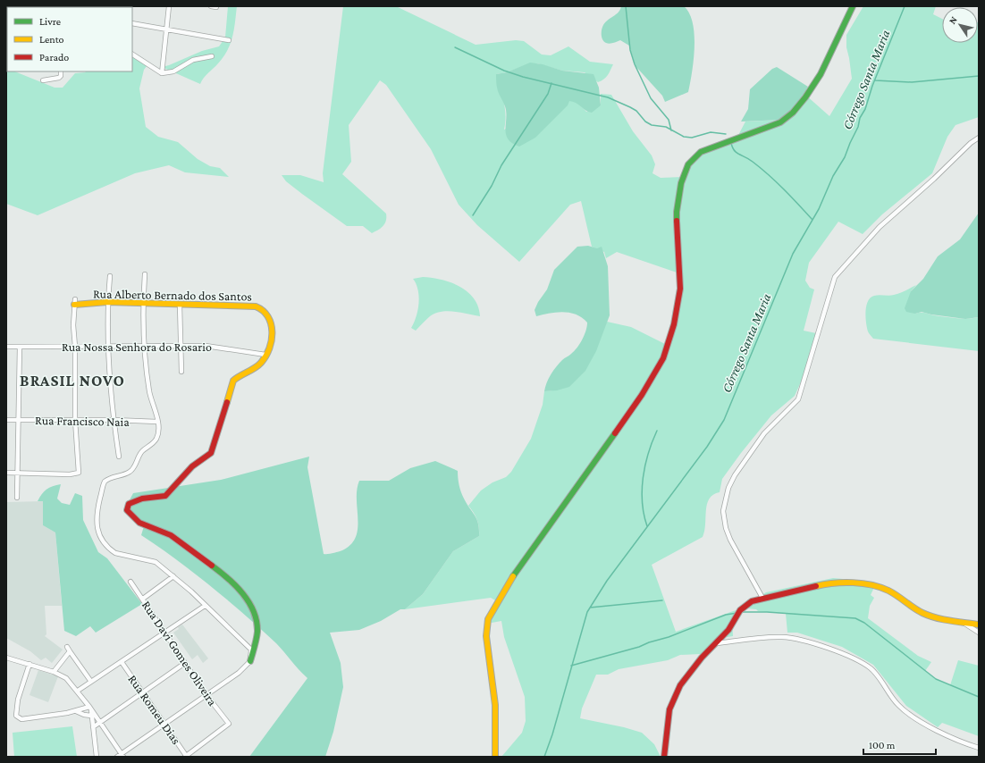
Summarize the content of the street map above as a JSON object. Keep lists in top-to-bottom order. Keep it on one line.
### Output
{"streets":{"street":["Rua Alberto Bernado dos Santos","Rua Nossa Senhora do Rosario","Rua Francisco Naia","Rua Davi Gomes Oliveira","Rua Romeu Dias"]},"crossings":[["Rua Alberto Bernado dos Santos","Rua Nossa Senhora do Rosario"],["Rua Davi Gomes Oliveira","Rua Romeu Dias"]],"districts":["BRASIL NOVO"],"water":["Córrego Santa Maria"],"legend":["Livre","Lento","Parado"],"scale_bar":"100 m","north":"top left"}
